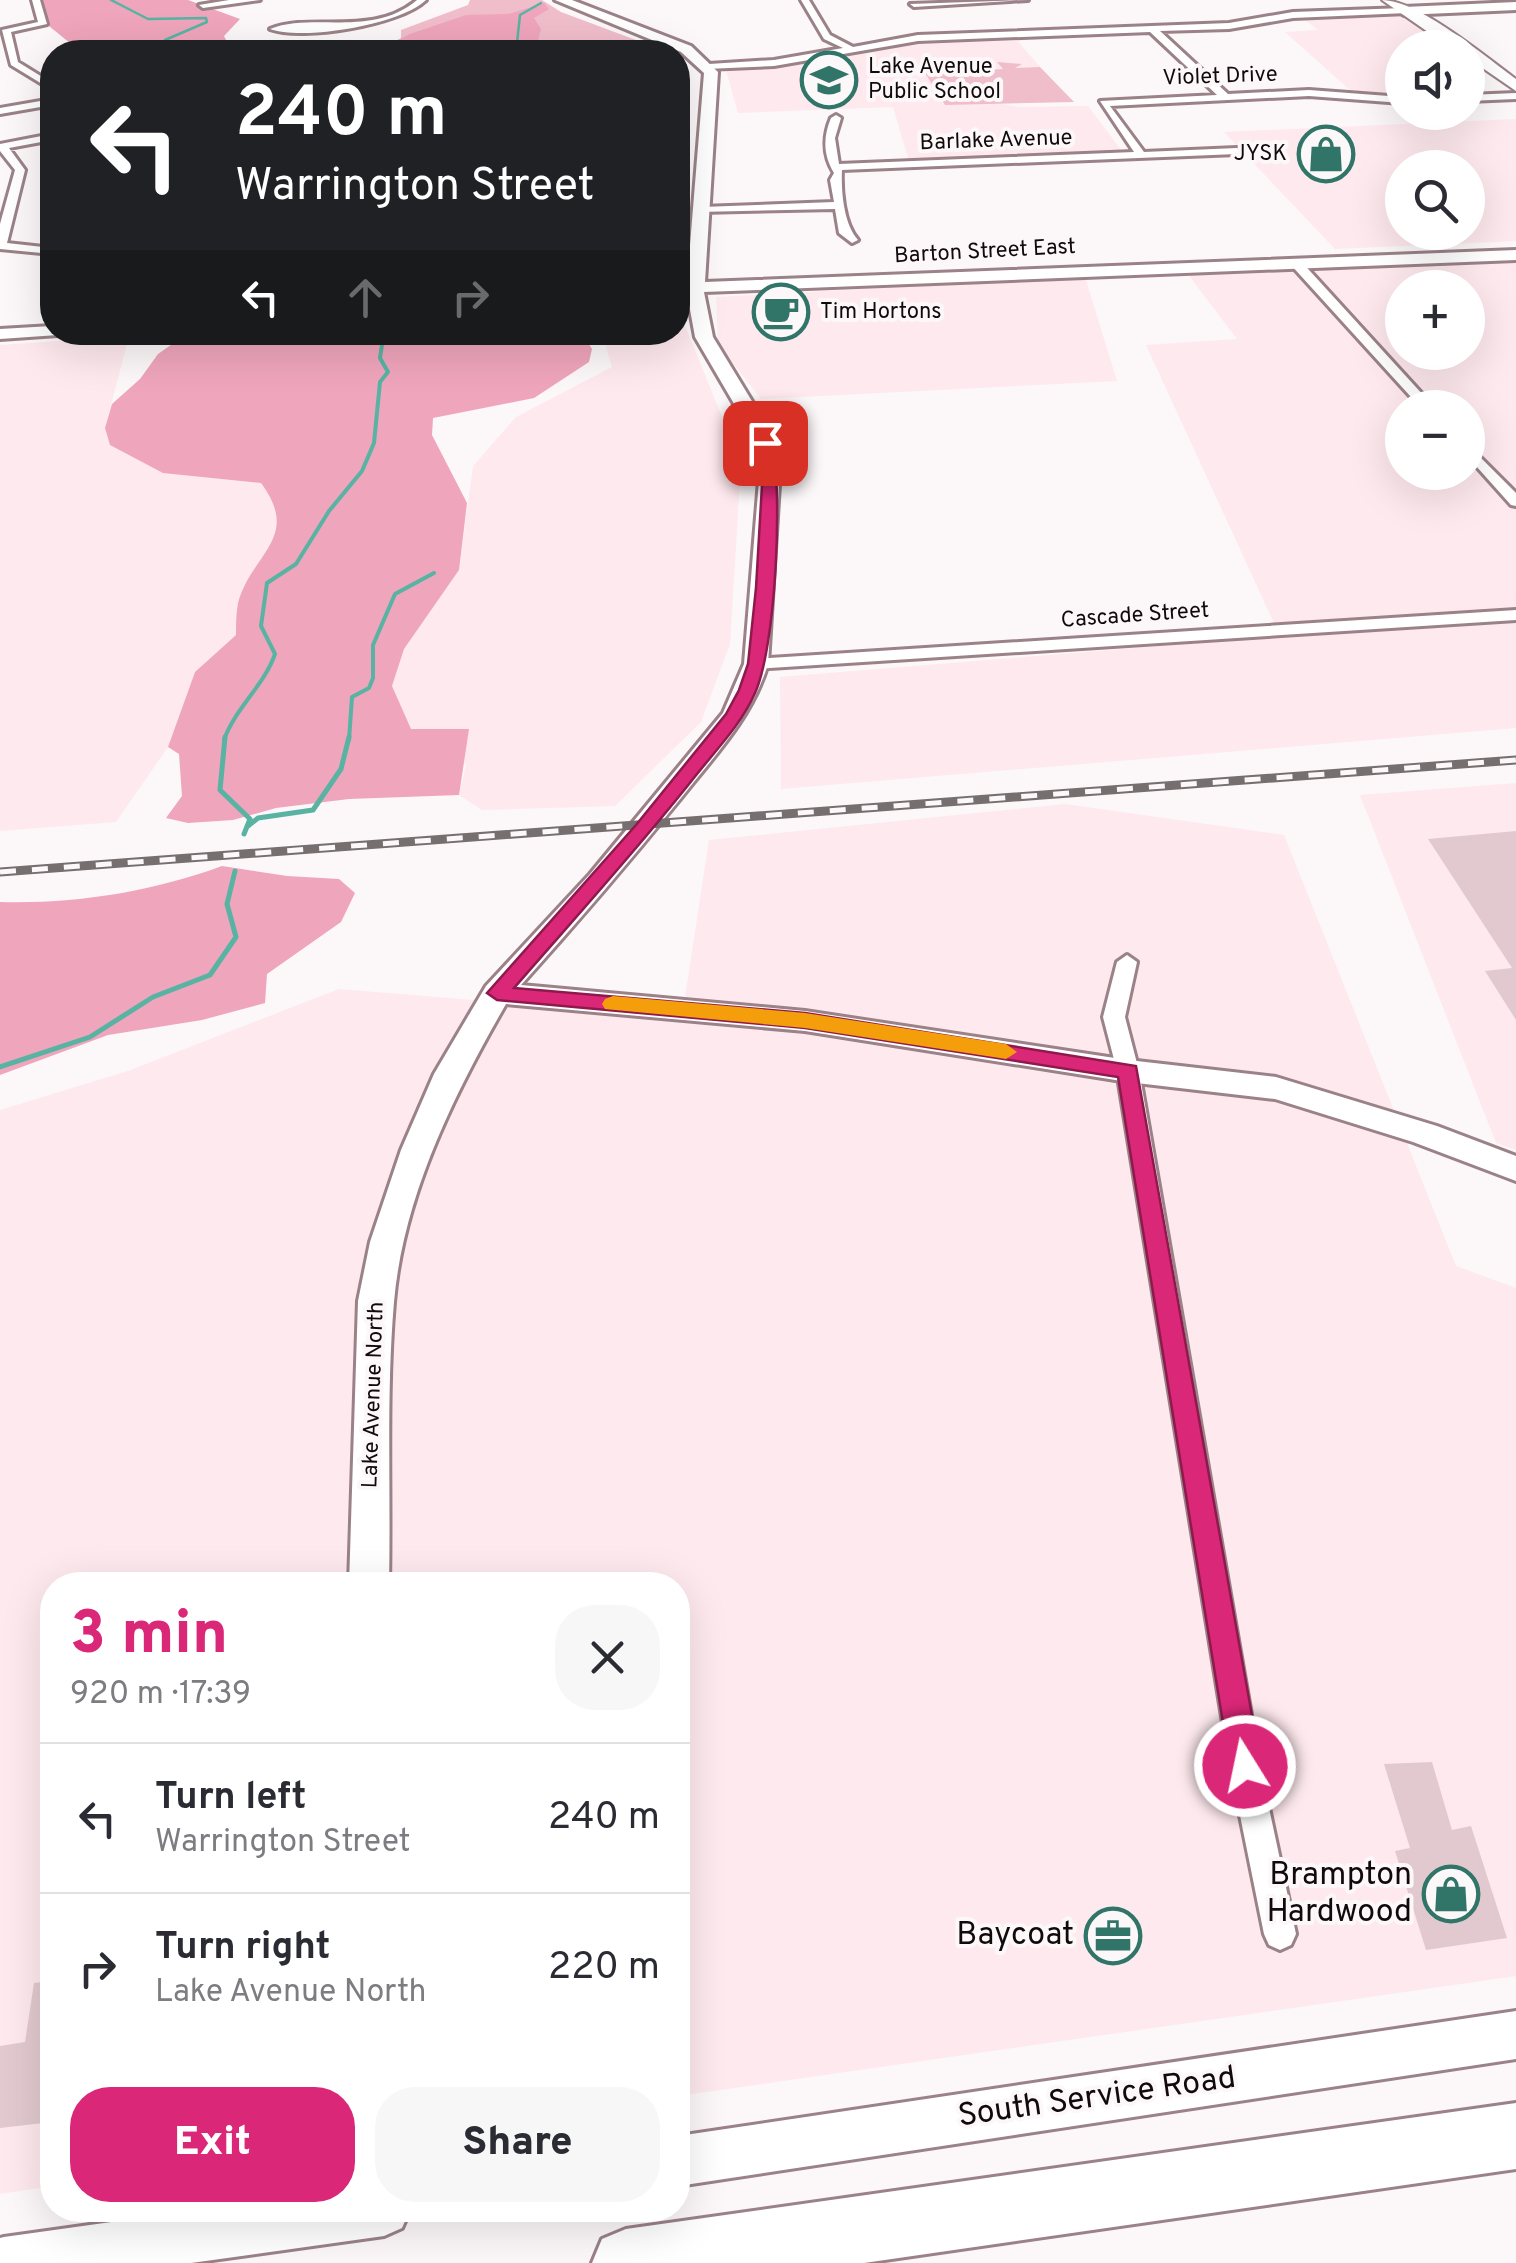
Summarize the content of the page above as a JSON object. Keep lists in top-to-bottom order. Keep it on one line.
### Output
{"streets":{"street":["Violet Drive","Barlake Avenue","Barton Street East","Cascade Street","Lake Avenue North","South Service Road"]},"crossings":[["Violet Drive","Barlake Avenue"],["Cascade Street","Lake Avenue North"]],"places":{"school or university":["Lake Avenue Public School"],"shop":["JYSK","Brampton Hardwood"],"cafe":["Tim Hortons"],"office":["Baycoat"]},"page":{"map_buttons":["+","−"],"turn":["240 m","Warrington Street"],"heading":["3 min","920 m · 17:39"],"list":[{"name":"Turn left","note":"Warrington Street","value":"240 m"},{"name":"Turn right","note":"Lake Avenue North","value":"220 m"}],"buttons":["Exit","Share"]}}
